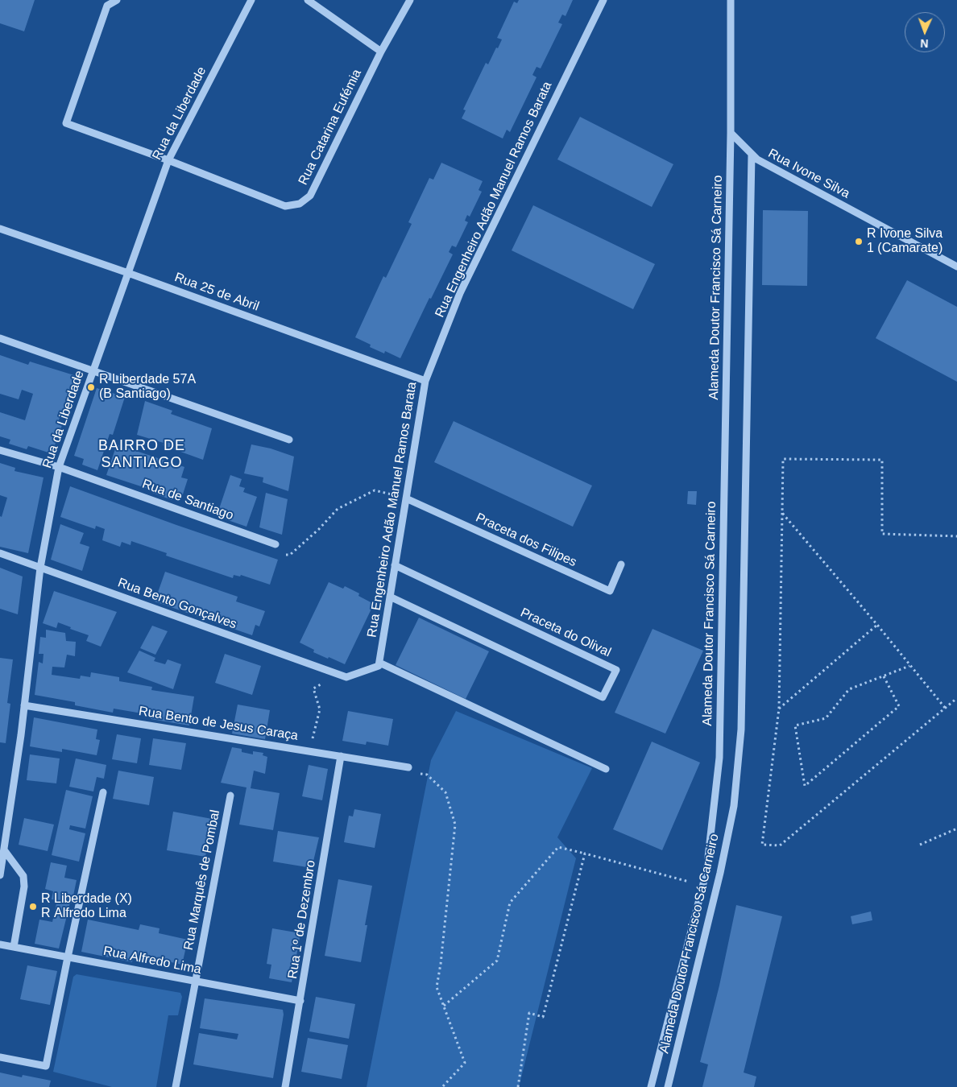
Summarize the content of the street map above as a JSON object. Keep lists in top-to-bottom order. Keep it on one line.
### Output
{"streets":{"street":["Rua da Liberdade","Rua Catarina Eufémia","Rua Ivone Silva","Rua Engenheiro Adão Manuel Ramos Barata","Alameda Doutor Francisco Sá Carneiro","Rua 25 de Abril","Rua de Santiago","Praceta dos Filipes","Rua Bento Gonçalves","Praceta do Olival","Rua Bento de Jesus Caraça","Rua Marquês de Pombal","Rua 1º de Dezembro","Rua Alfredo Lima"]},"crossings":[["Rua da Liberdade","Rua Catarina Eufémia"],["Rua da Liberdade","Rua 25 de Abril"],["Rua da Liberdade","Rua de Santiago"],["Rua da Liberdade","Rua Bento Gonçalves"],["Rua da Liberdade","Rua Bento de Jesus Caraça"],["Rua Ivone Silva","Alameda Doutor Francisco Sá Carneiro"],["Rua Engenheiro Adão Manuel Ramos Barata","Rua 25 de Abril"],["Rua Engenheiro Adão Manuel Ramos Barata","Praceta dos Filipes"],["Rua Engenheiro Adão Manuel Ramos Barata","Rua Bento Gonçalves"],["Rua Engenheiro Adão Manuel Ramos Barata","Praceta do Olival"],["Rua Bento de Jesus Caraça","Rua 1º de Dezembro"],["Rua Marquês de Pombal","Rua Alfredo Lima"],["Rua 1º de Dezembro","Rua Alfredo Lima"]],"districts":["BAIRRO DE SANTIAGO"],"places":["R Ivone Silva 1 (Camarate)","R Liberdade 57A (B Santiago)","R Liberdade (X) R Alfredo Lima"],"north":"bottom"}
